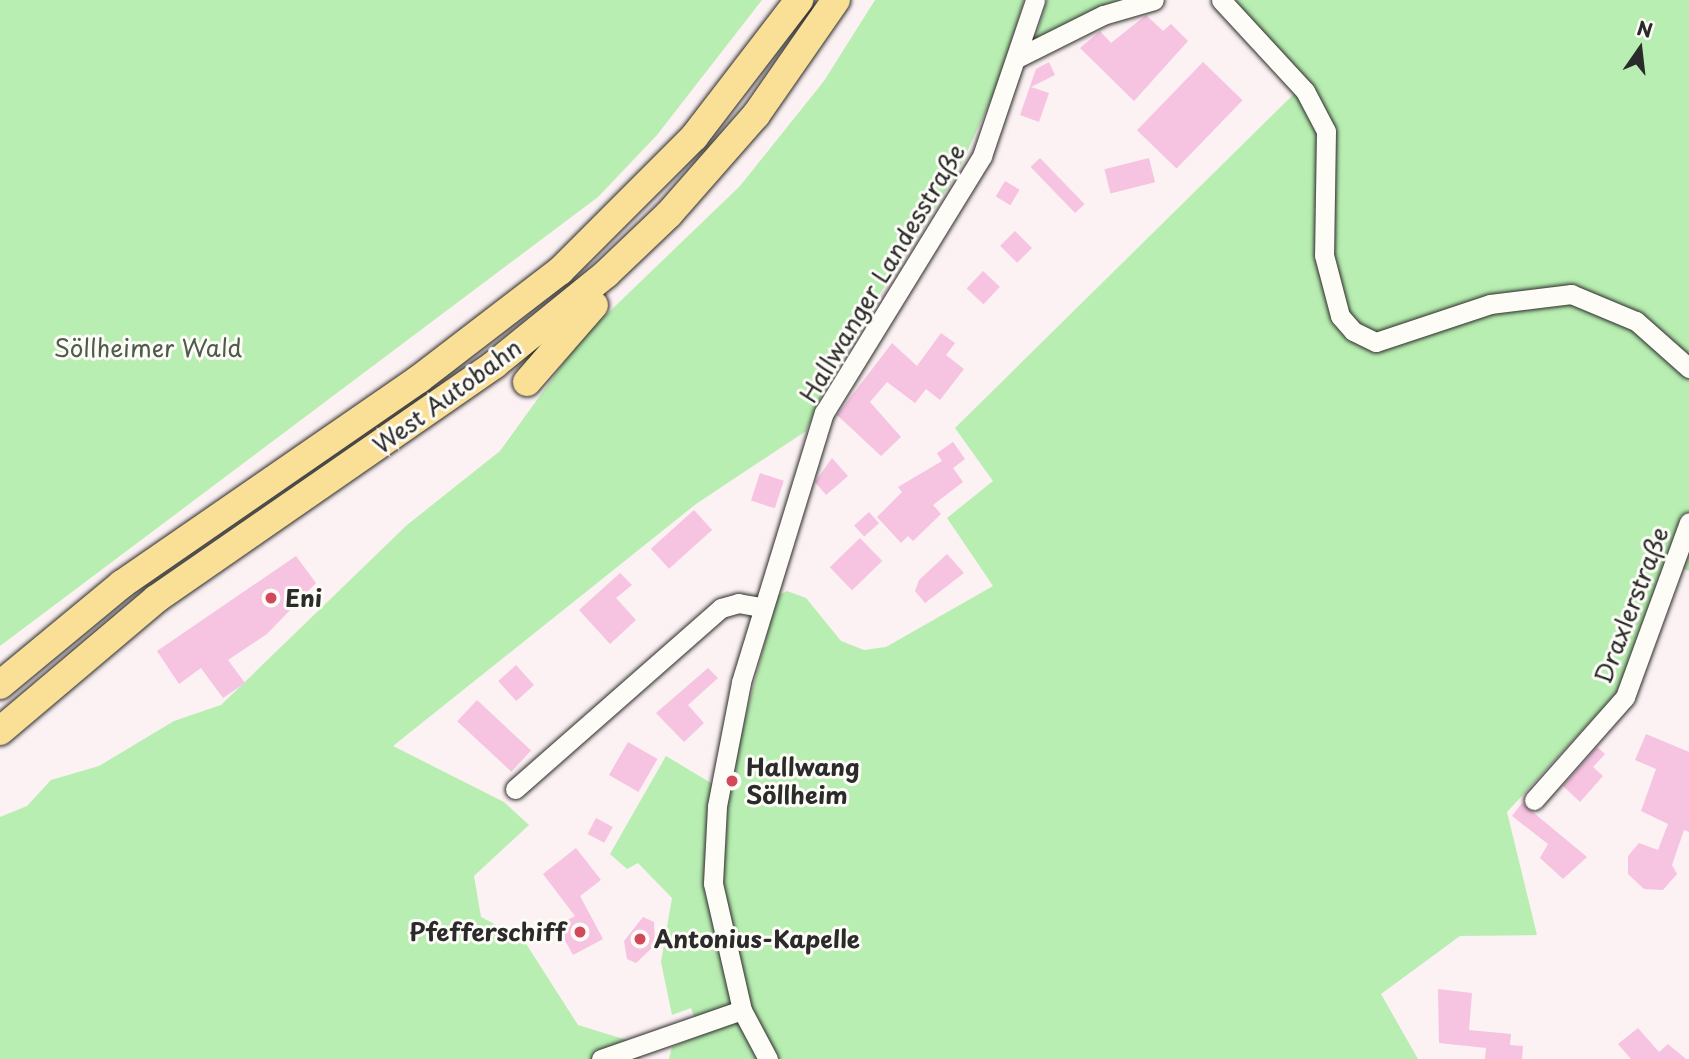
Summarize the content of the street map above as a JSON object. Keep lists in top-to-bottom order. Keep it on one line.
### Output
{"streets":{"highway":["West Autobahn"],"street":["Hallwanger Landesstraße","Draxlerstraße"]},"parks":["Söllheimer Wald"],"places":["Eni","Hallwang Söllheim","Pfefferschiff","Antonius-Kapelle"],"north":"top"}
